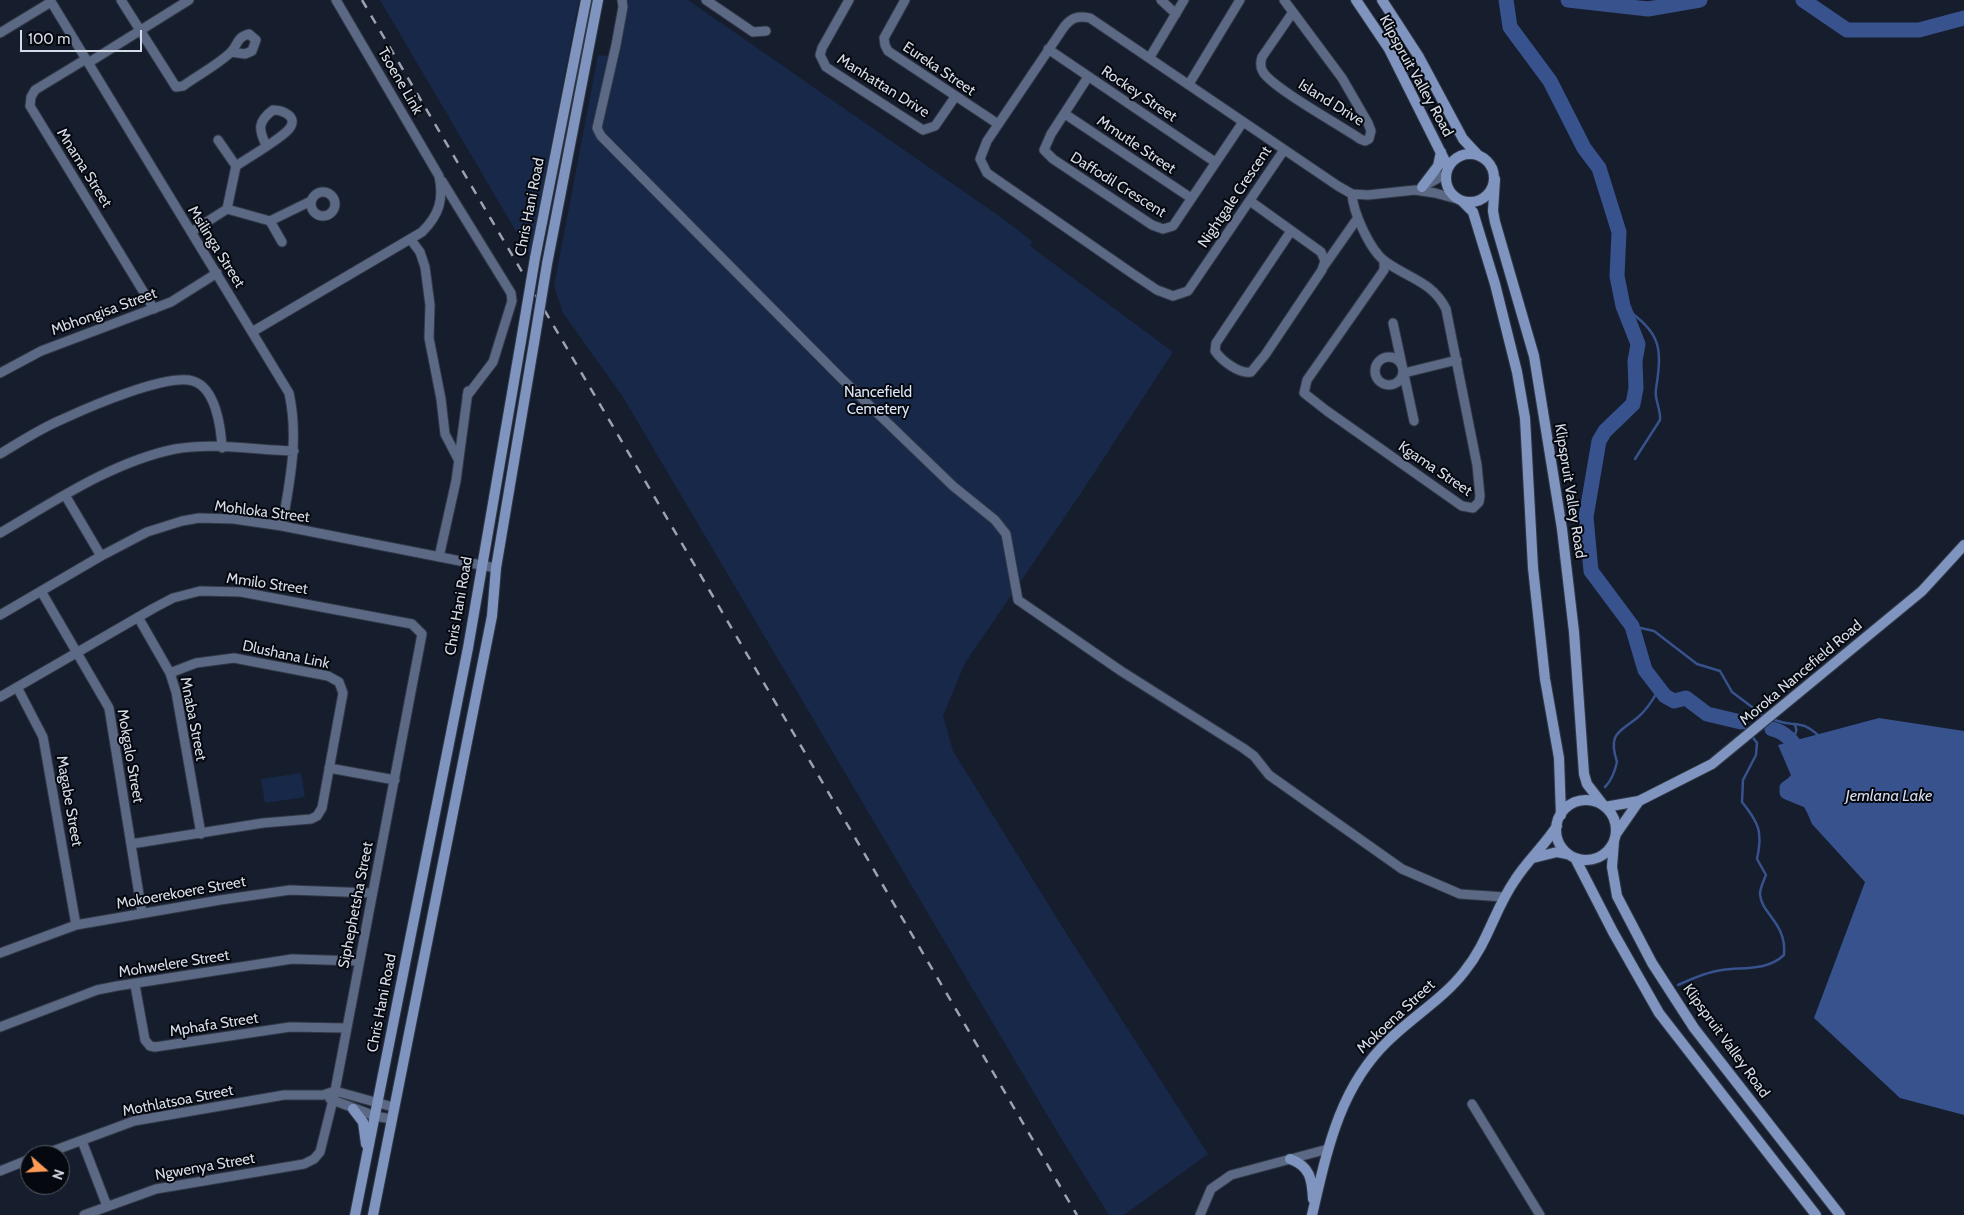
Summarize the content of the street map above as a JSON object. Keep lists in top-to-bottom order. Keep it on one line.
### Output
{"streets":{"main road":["Klipspruit Valley Road","Chris Hani Road","Moroka Nancefield Road","Mokoena Street"],"street":["Eureka Street","Tsoene Link","Manhattan Drive","Rockey Street","Island Drive","Mmutle Street","Mnama Street","Daffodil Crescent","Nightgale Crescent","Msilinga Street","Mbhongisa Street","Kgama Street","Mohloka Street","Mmilo Street","Dlushana Link","Mnaba Street","Mokgalo Street","Magabe Street","Mokoerekoere Street","Siphephetsha Street","Mohwelere Street","Mphafa Street","Mothlatsoa Street","Ngwenya Street"]},"crossings":[["Eureka Street","Manhattan Drive"],["Eureka Street","Nightgale Crescent"],["Klipspruit Valley Road","Moroka Nancefield Road"],["Klipspruit Valley Road","Mokoena Street"],["Rockey Street","Daffodil Crescent"],["Rockey Street","Nightgale Crescent"],["Mmutle Street","Daffodil Crescent"],["Mnama Street","Msilinga Street"],["Mnama Street","Mbhongisa Street"],["Daffodil Crescent","Nightgale Crescent"],["Chris Hani Road","Mohloka Street"],["Msilinga Street","Mbhongisa Street"],["Msilinga Street","Mohloka Street"],["Mohloka Street","Mokgalo Street"],["Mmilo Street","Mnaba Street"],["Mmilo Street","Mokgalo Street"],["Mmilo Street","Magabe Street"],["Mmilo Street","Siphephetsha Street"],["Dlushana Link","Mnaba Street"],["Dlushana Link","Mokgalo Street"],["Moroka Nancefield Road","Mokoena Street"],["Mokgalo Street","Mokoerekoere Street"],["Magabe Street","Mokoerekoere Street"],["Mokoerekoere Street","Siphephetsha Street"],["Siphephetsha Street","Mohwelere Street"],["Siphephetsha Street","Mphafa Street"],["Siphephetsha Street","Mothlatsoa Street"],["Siphephetsha Street","Ngwenya Street"],["Mohwelere Street","Mphafa Street"]],"water":["Jemlana Lake"],"parks":["Nancefield Cemetery"],"scale_bar":"100 m","north":"right"}
